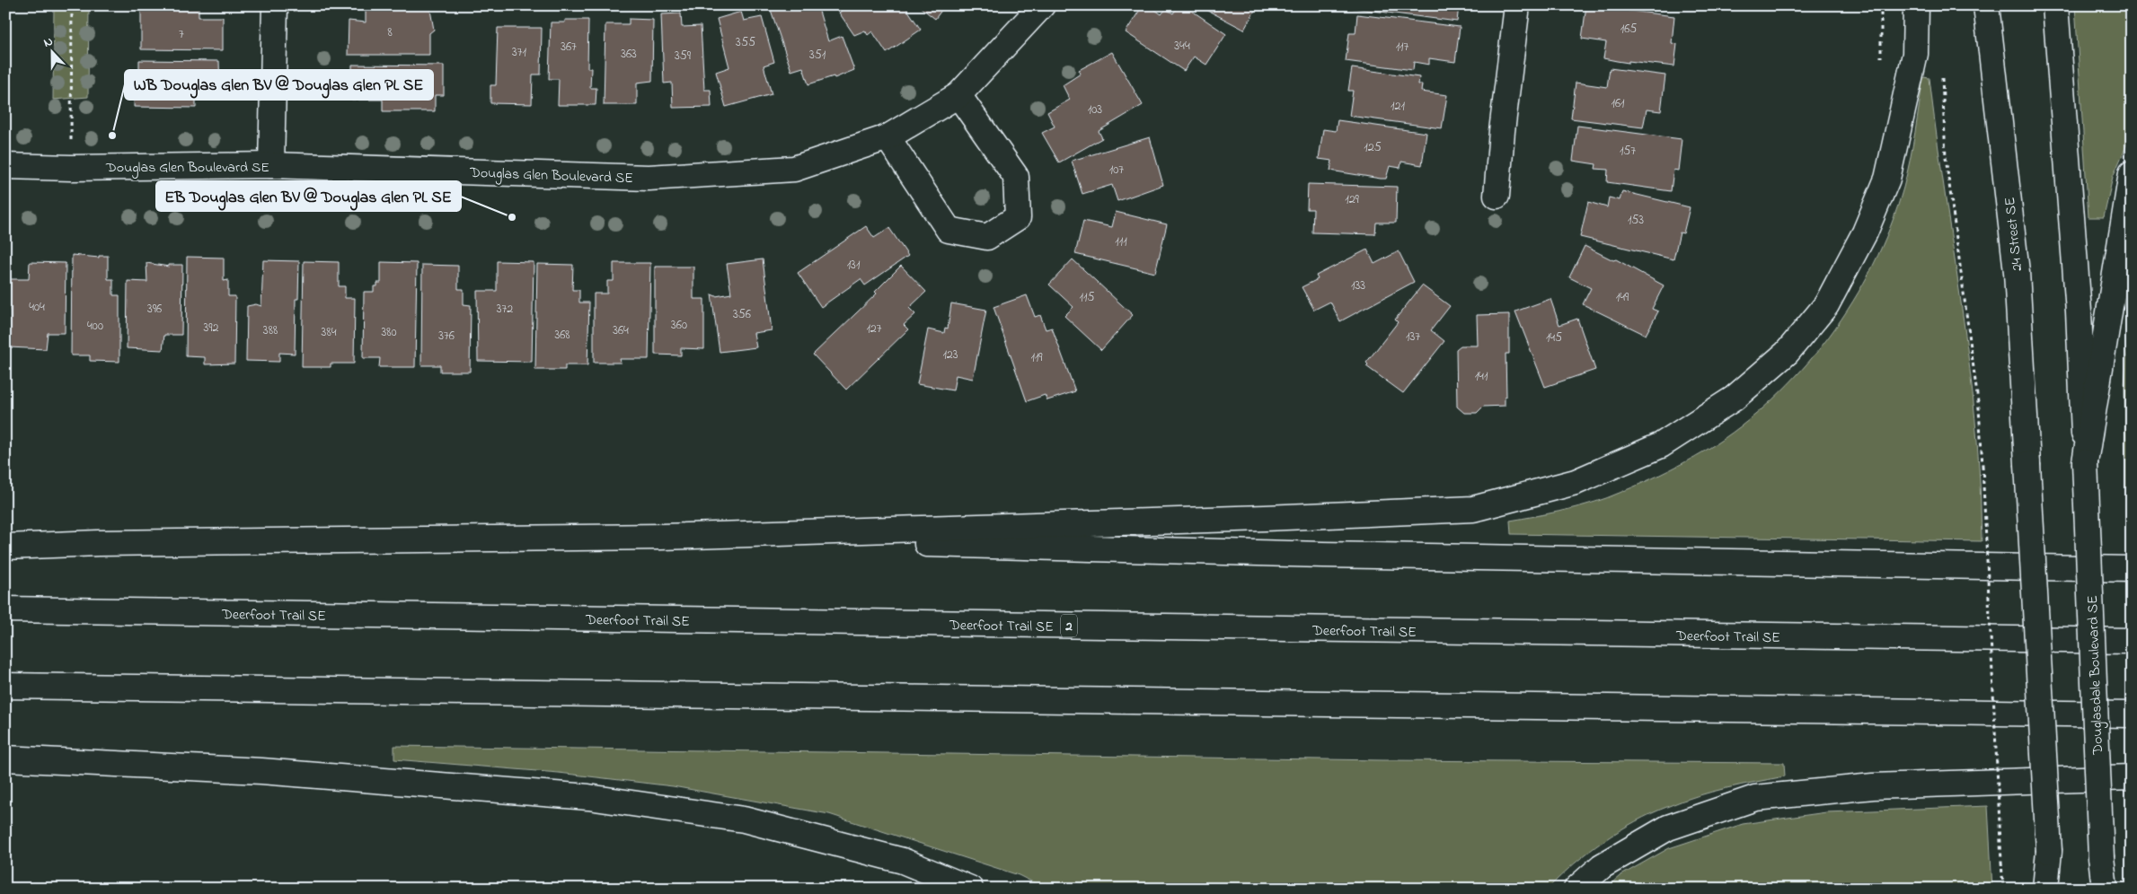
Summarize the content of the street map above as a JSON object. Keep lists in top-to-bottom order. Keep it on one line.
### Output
{"streets":{"main road":["Douglas Glen Boulevard SE","24 Street SE","Deerfoot Trail SE","2","Douglasdale Boulevard SE"]},"places":["WB Douglas Glen BV @ Douglas Glen PL SE","EB Douglas Glen BV @ Douglas Glen PL SE"],"house_numbers":["165","8","7","355","344","367","117","371","363","351","359","161","121","103","125","157","107","129","153","111","131","133","115","149","404","396","372","356","360","400","392","127","388","364","384","380","368","376","137","145","123","119","141"],"north":"top"}
